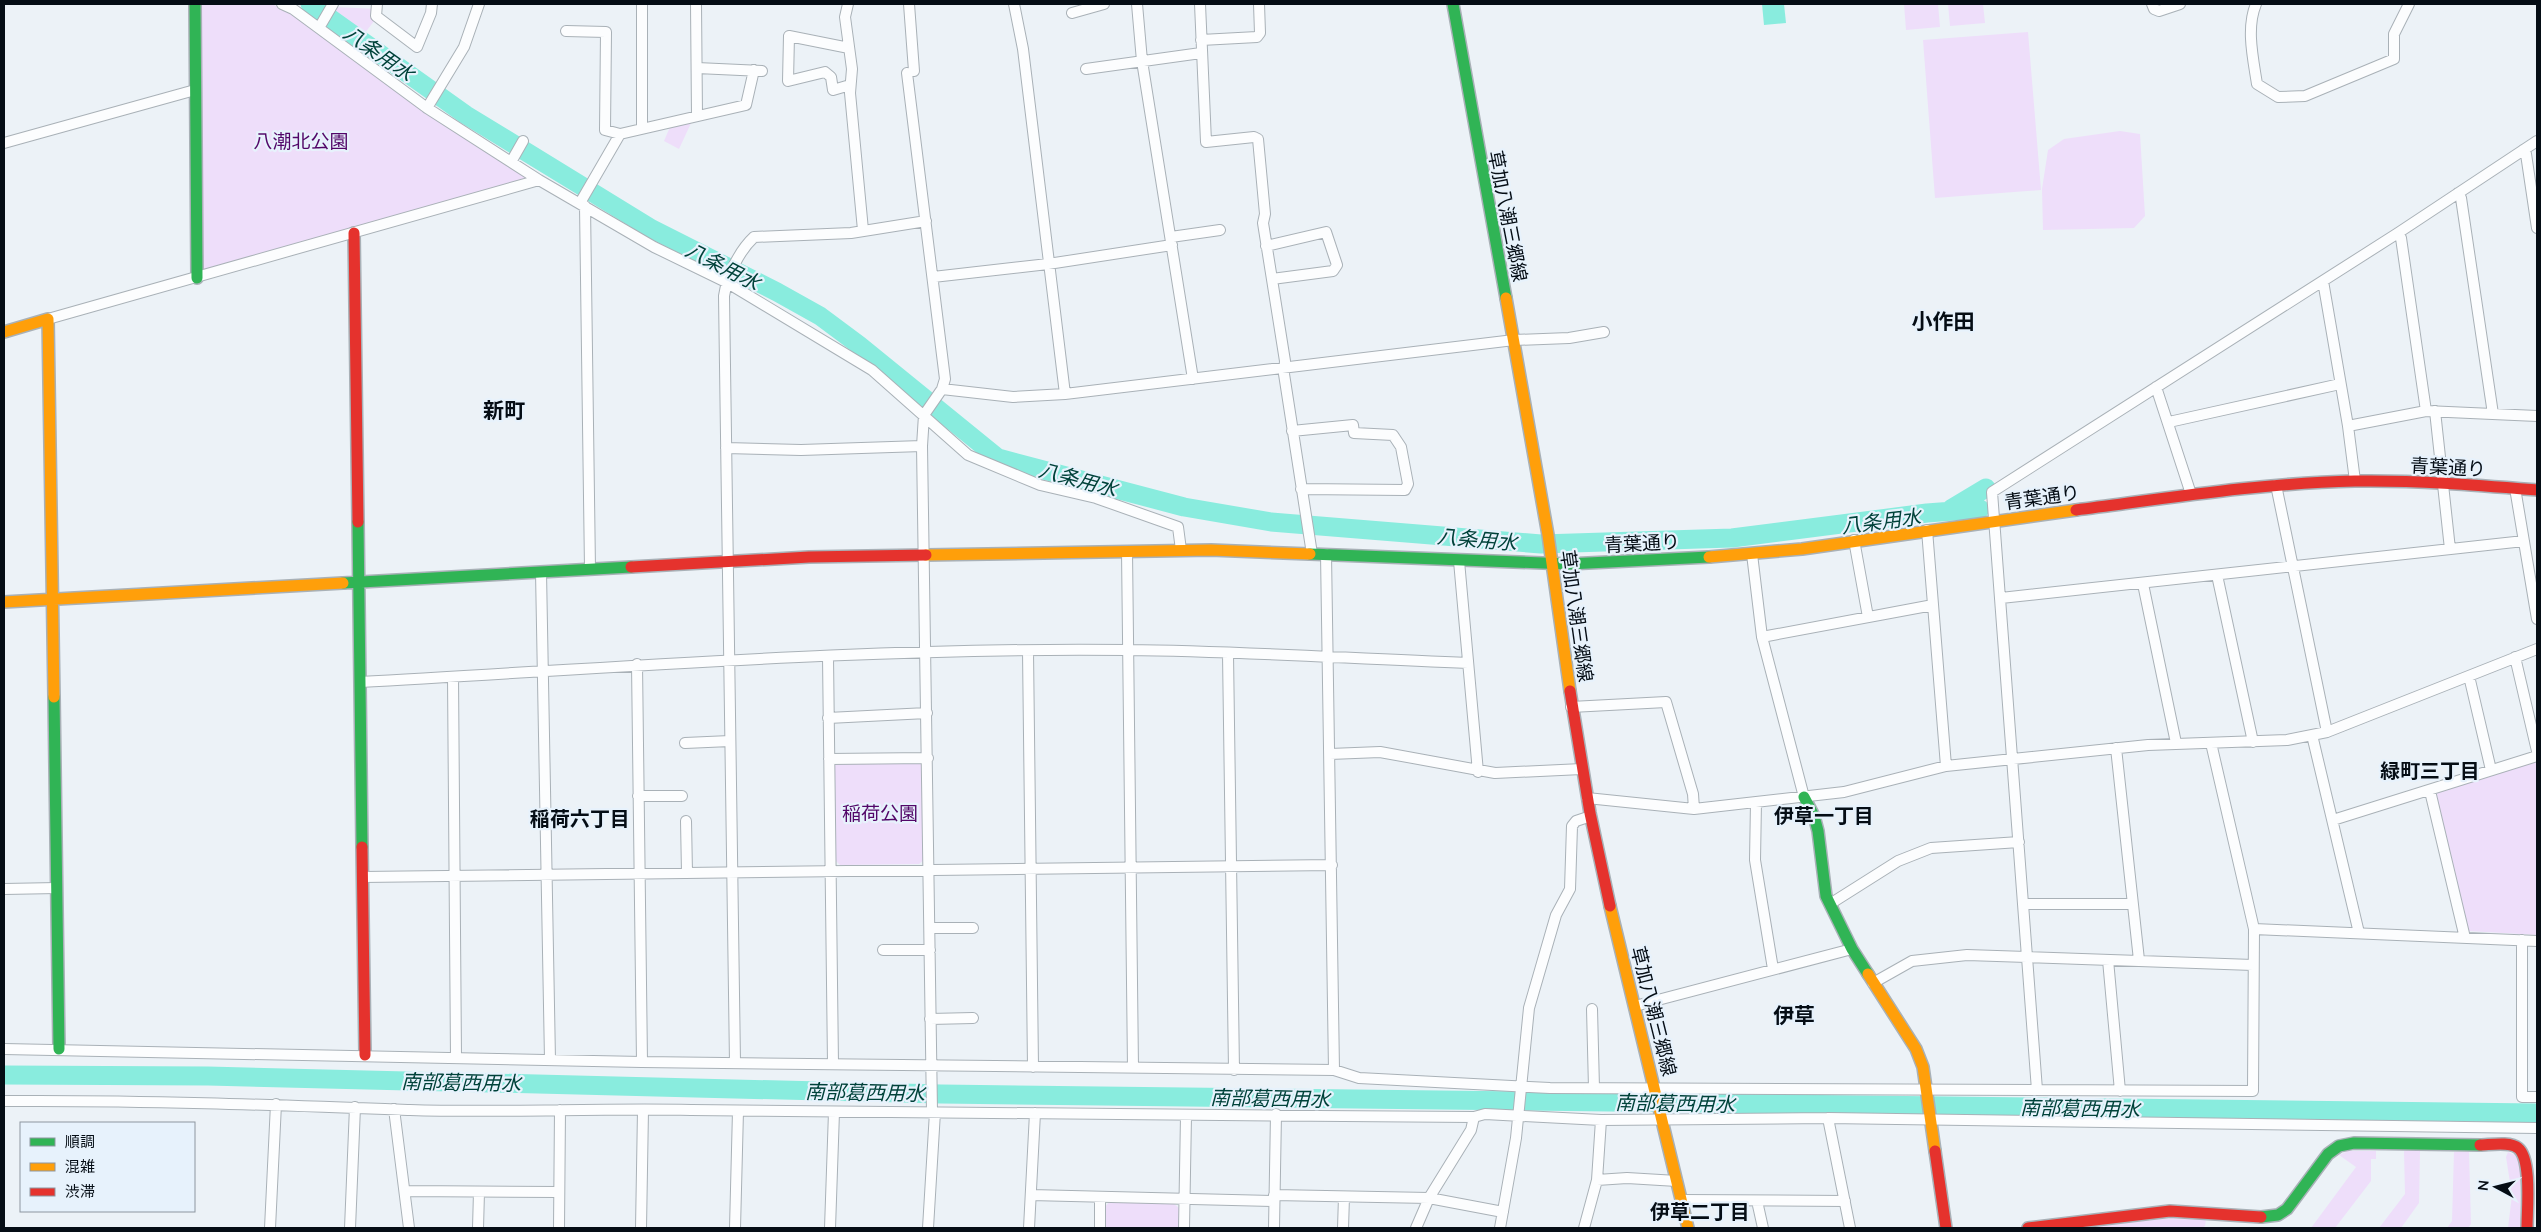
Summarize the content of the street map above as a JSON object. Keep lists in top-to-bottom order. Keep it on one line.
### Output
{"streets":{"street":["草加八潮三郷線","青葉通り"]},"crossings":[["草加八潮三郷線","青葉通り"]],"districts":["小作田","新町","緑町三丁目","伊草一丁目","稲荷六丁目","伊草","伊草二丁目"],"water":["八条用水","南部葛西用水"],"parks":["八潮北公園","稲荷公園"],"legend":["順調","混雑","渋滞"],"north":"left"}
